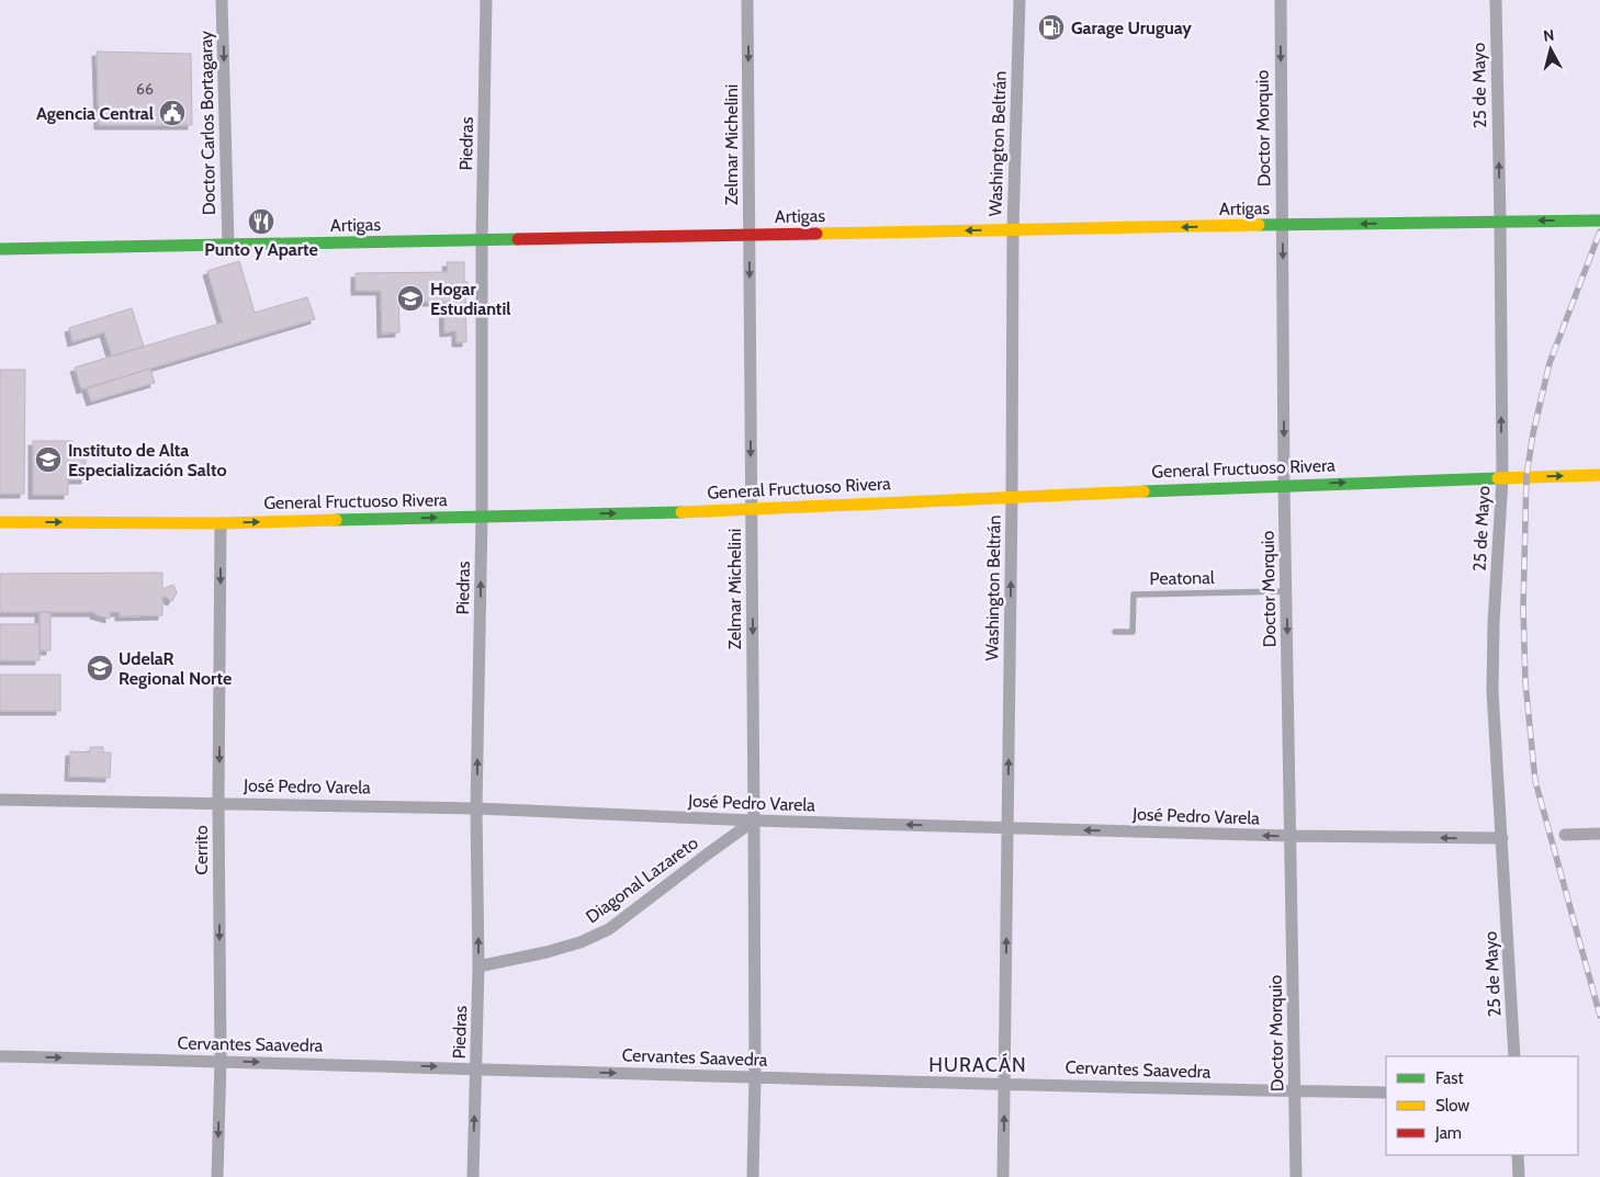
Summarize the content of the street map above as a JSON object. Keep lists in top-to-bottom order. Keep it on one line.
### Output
{"streets":{"street":["25 de Mayo","Doctor Carlos Bortagaray","Doctor Morquio","Piedras","Washington Beltrán","Zelmar Michelini","Artigas","General Fructuoso Rivera","José Pedro Varela","Cerrito","Diagonal Lazareto","Cervantes Saavedra"],"lane":["Peatonal"]},"crossings":[["25 de Mayo","Artigas"],["25 de Mayo","General Fructuoso Rivera"],["25 de Mayo","José Pedro Varela"],["Doctor Carlos Bortagaray","Artigas"],["Doctor Morquio","Artigas"],["Doctor Morquio","General Fructuoso Rivera"],["Doctor Morquio","Peatonal"],["Doctor Morquio","José Pedro Varela"],["Doctor Morquio","Cervantes Saavedra"],["Piedras","Artigas"],["Piedras","General Fructuoso Rivera"],["Piedras","José Pedro Varela"],["Piedras","Diagonal Lazareto"],["Piedras","Cervantes Saavedra"],["Washington Beltrán","Artigas"],["Washington Beltrán","General Fructuoso Rivera"],["Washington Beltrán","José Pedro Varela"],["Washington Beltrán","Cervantes Saavedra"],["Zelmar Michelini","Artigas"],["Zelmar Michelini","General Fructuoso Rivera"],["Zelmar Michelini","José Pedro Varela"],["Zelmar Michelini","Diagonal Lazareto"],["Zelmar Michelini","Cervantes Saavedra"],["General Fructuoso Rivera","Cerrito"],["José Pedro Varela","Cerrito"],["José Pedro Varela","Diagonal Lazareto"],["Cerrito","Cervantes Saavedra"]],"one_way":["25 de Mayo","Doctor Carlos Bortagaray","Doctor Morquio","Piedras","Washington Beltrán","Zelmar Michelini","Artigas","General Fructuoso Rivera","José Pedro Varela","Cerrito","Cervantes Saavedra"],"districts":["HURACÁN"],"places":{"fuel station":["Garage Uruguay"],"public building":["Agencia Central"],"restaurant":["Punto y Aparte"],"school or university":["Hogar Estudiantil","Instituto de Alta Especialización Salto","UdelaR Regional Norte"]},"house_numbers":["66"],"legend":["Fast","Slow","Jam"],"north":"top"}
